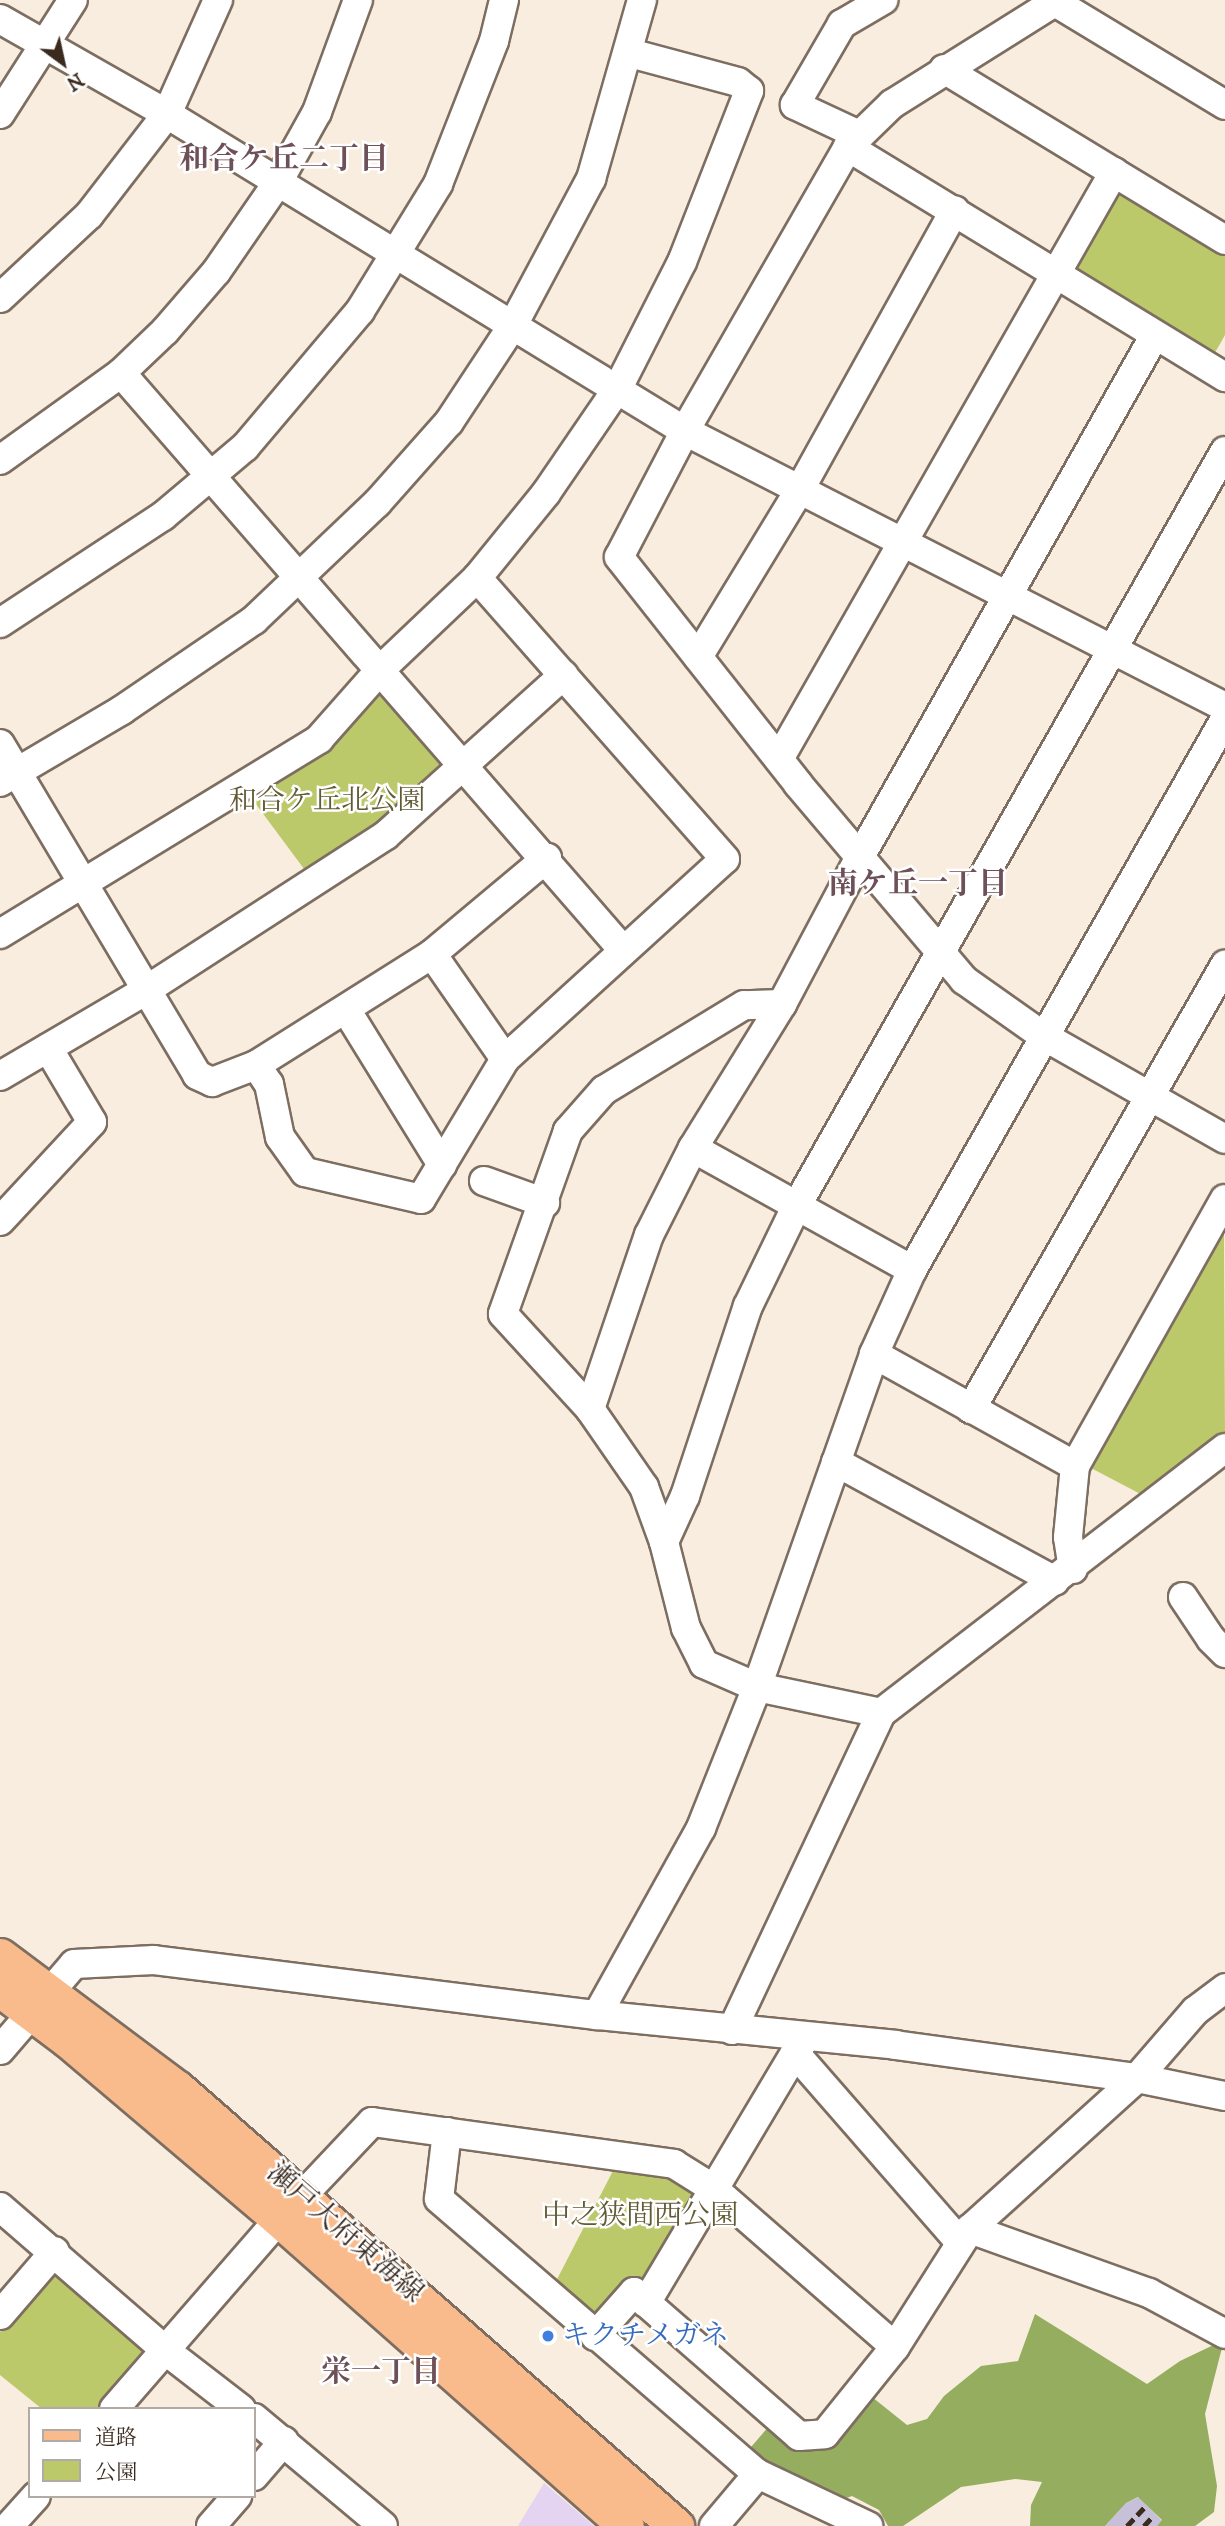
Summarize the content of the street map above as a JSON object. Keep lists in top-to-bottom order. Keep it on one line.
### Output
{"streets":{"main road":["瀬戸大府東海線"]},"districts":["和合ケ丘二丁目","南ケ丘一丁目","栄一丁目"],"parks":["和合ケ丘北公園","中之狭間西公園"],"places":["キクチメガネ"],"legend":["道路","公園"],"north":"bottom right"}
